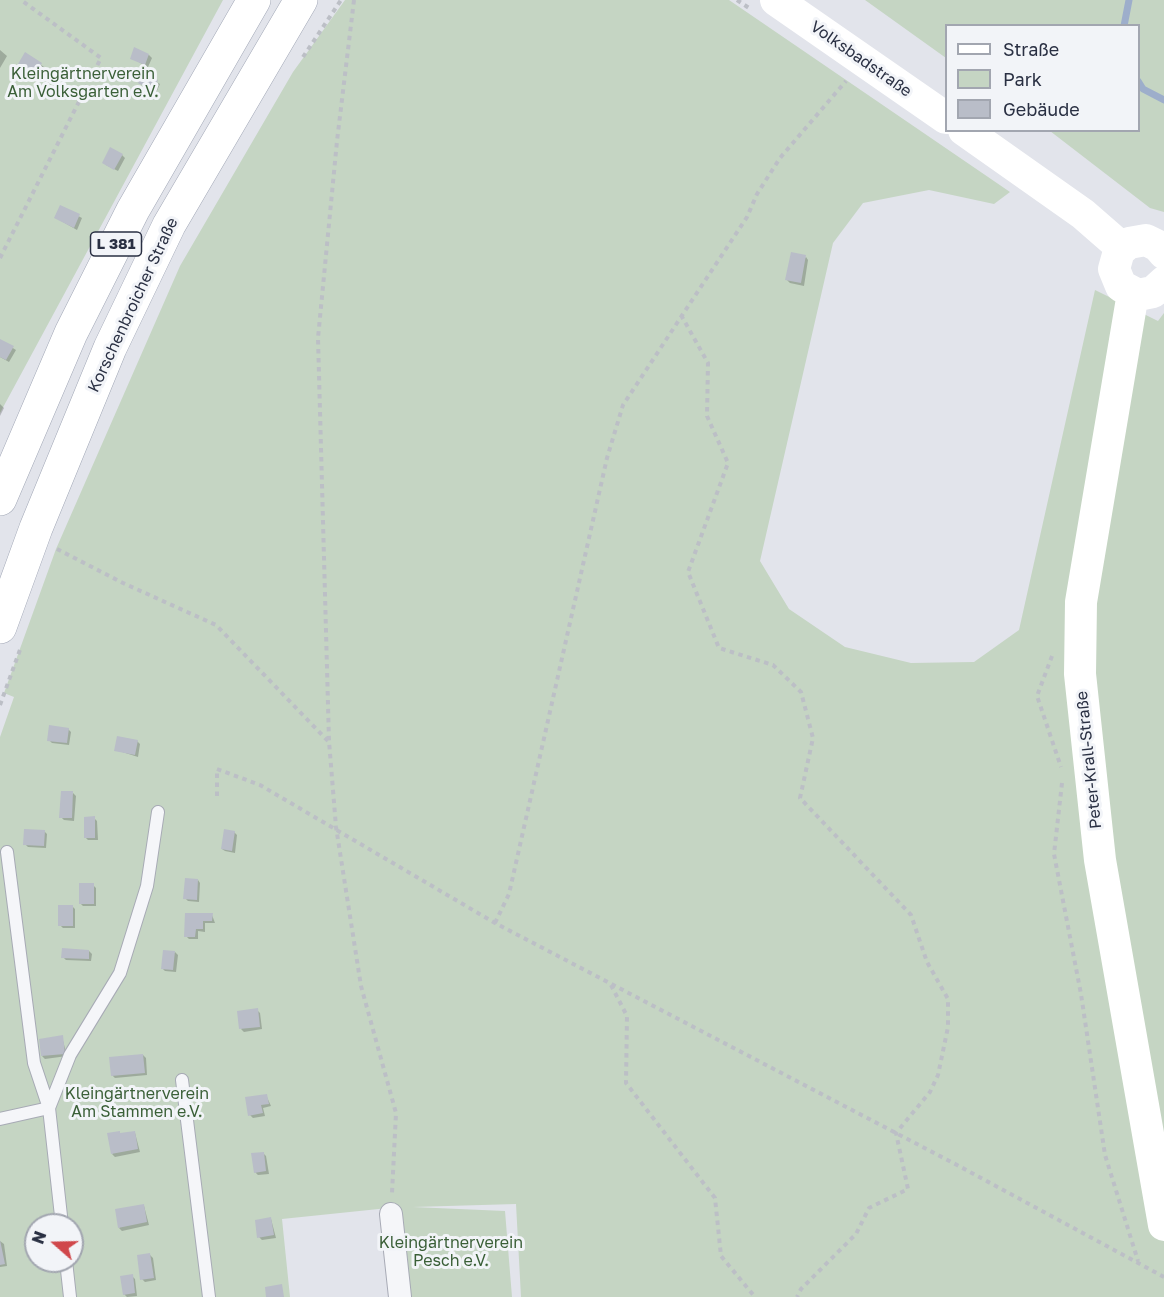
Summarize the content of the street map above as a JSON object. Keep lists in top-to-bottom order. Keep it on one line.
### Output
{"streets":{"main road":["L 381","Korschenbroicher Straße"],"street":["Volksbadstraße","Peter-Krall-Straße"]},"parks":["Kleingärtnerverein Am Volksgarten e.V.","Kleingärtnerverein Am Stammen e.V.","Kleingärtnerverein Pesch e.V."],"legend":["Straße","Park","Gebäude"],"north":"left"}
